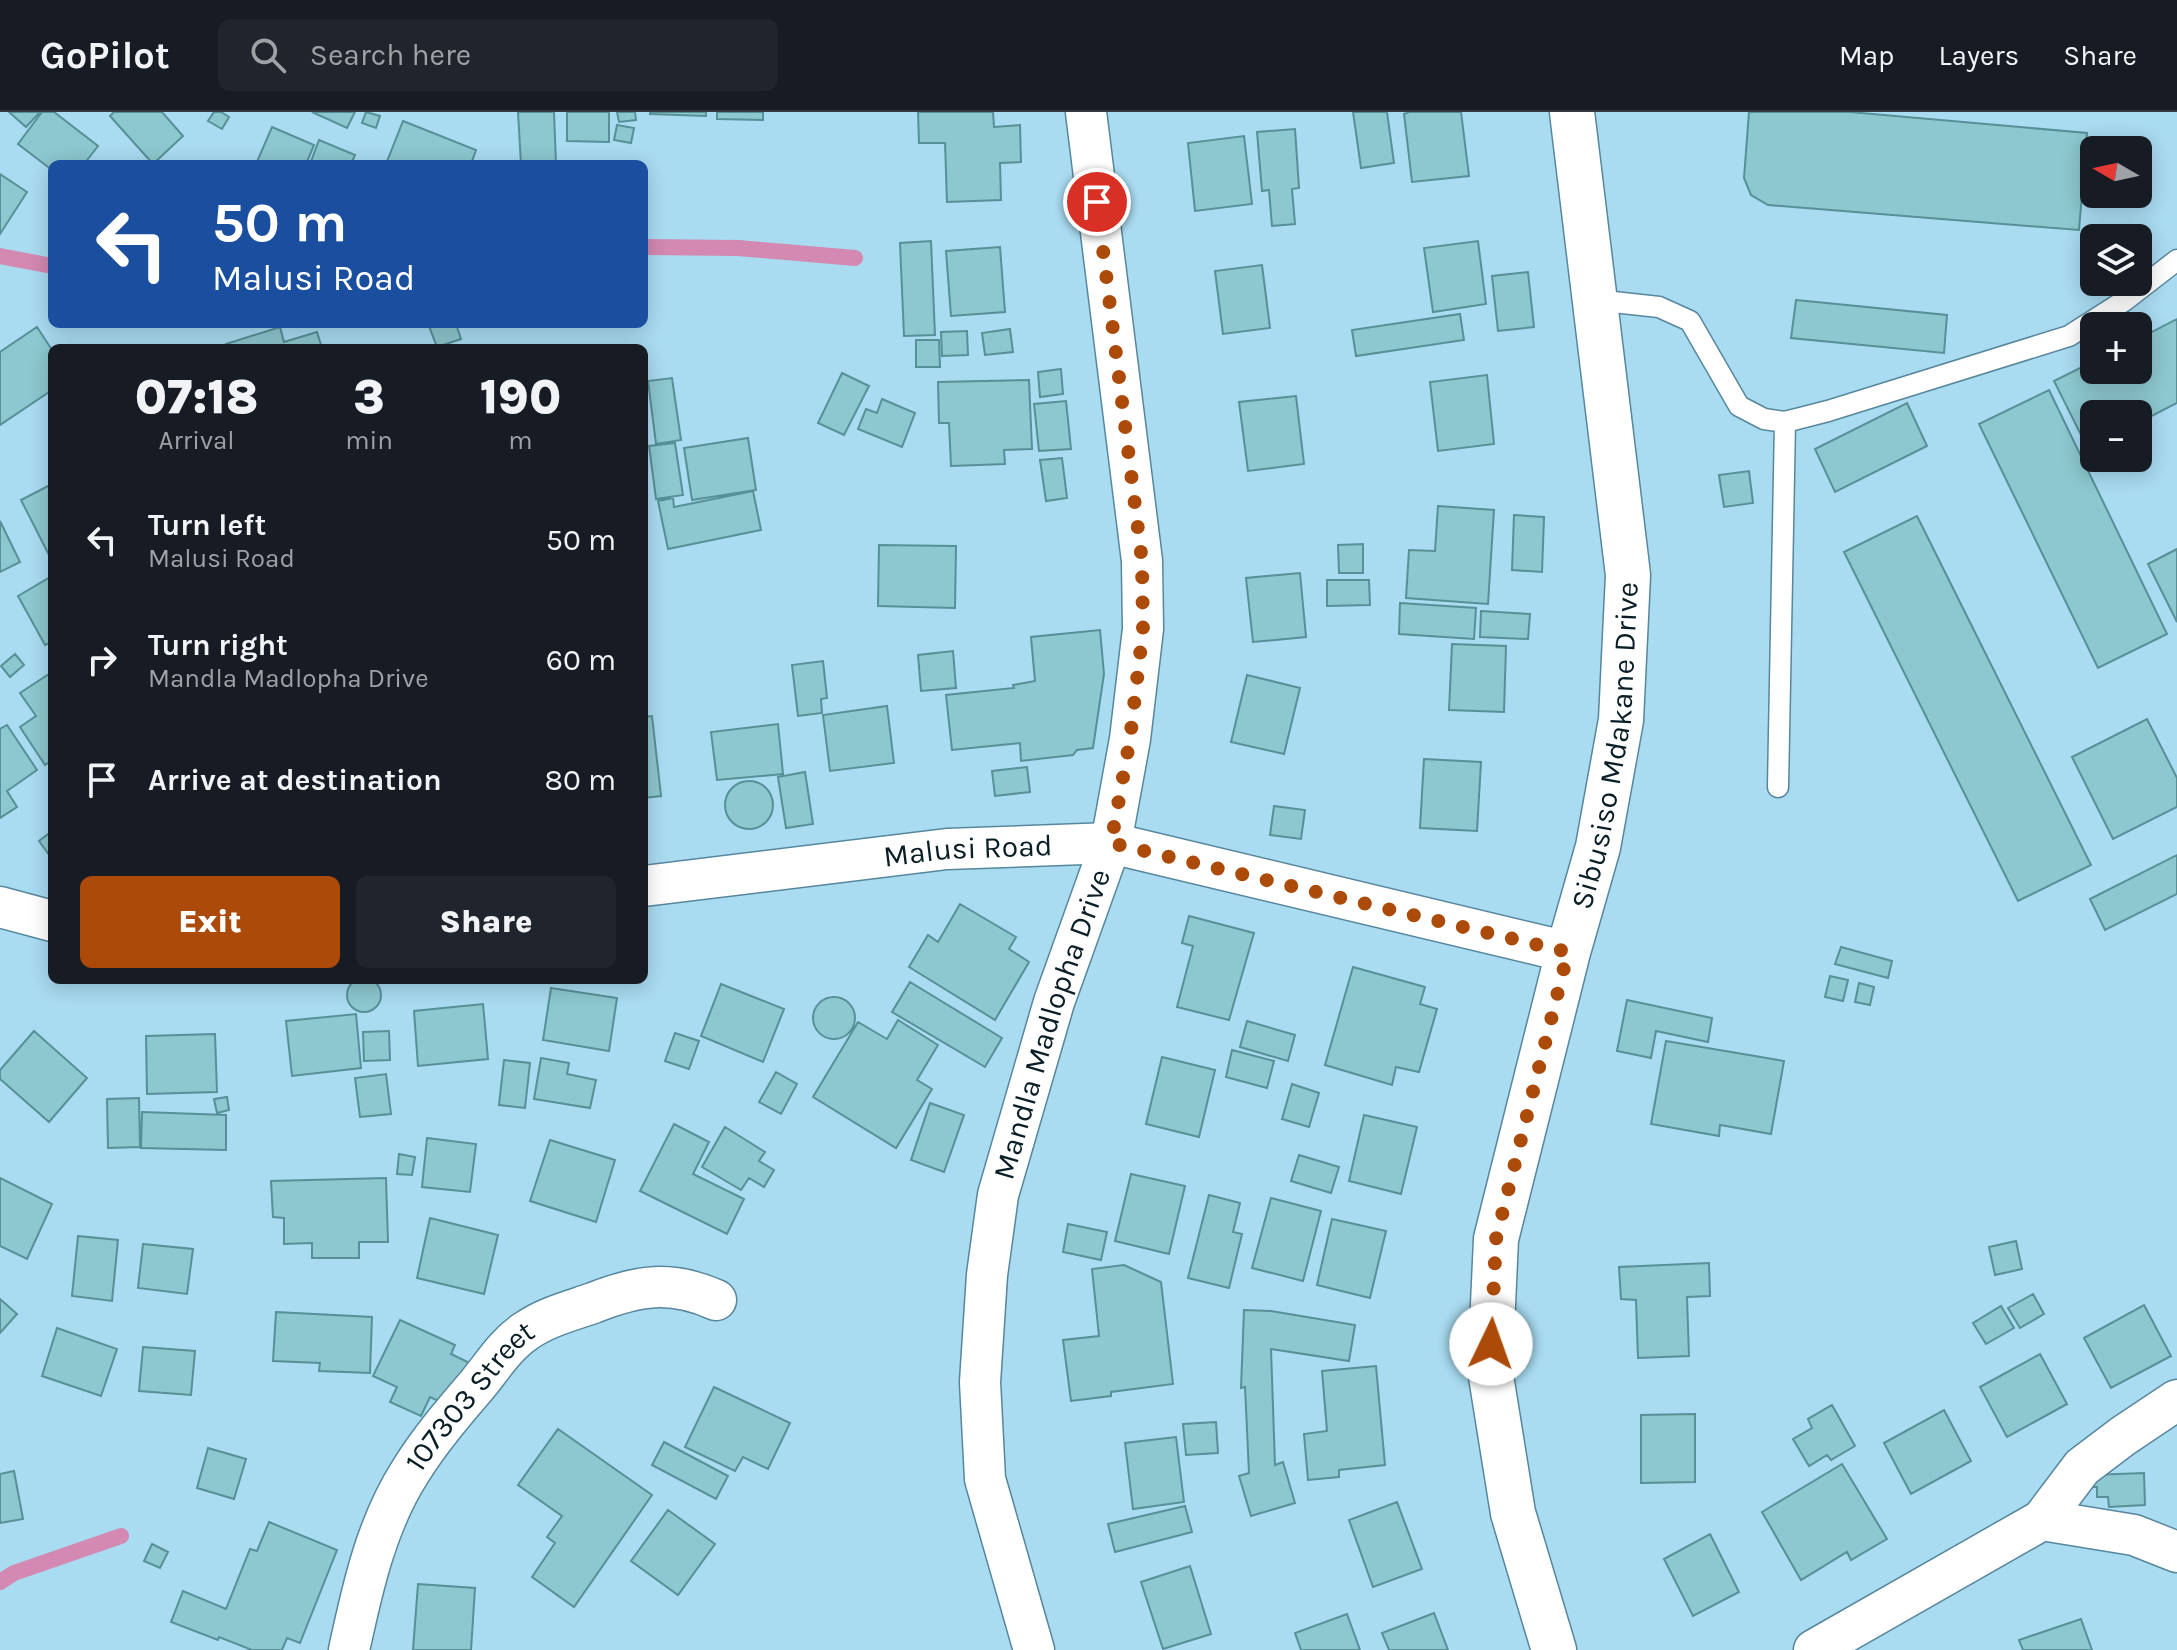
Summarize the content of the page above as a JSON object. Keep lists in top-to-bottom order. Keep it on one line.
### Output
{"streets":{"street":["Sibusiso Mdakane Drive","Malusi Road","Mandla Madlopha Drive","107303 Street"]},"crossings":[["Sibusiso Mdakane Drive","Malusi Road"],["Malusi Road","Mandla Madlopha Drive"]],"north":"left","page":{"header":"GoPilot","search":"Search here","nav":["Map","Layers","Share"],"map_buttons":["+","−"],"turn":["50 m","Malusi Road"],"eta":["07:18","Arrival","3","min","190","m"],"list":[{"name":"Turn left","note":"Malusi Road","value":"50 m"},{"name":"Turn right","note":"Mandla Madlopha Drive","value":"60 m"},{"name":"Arrive at destination","value":"80 m"}],"buttons":["Exit","Share"]}}
